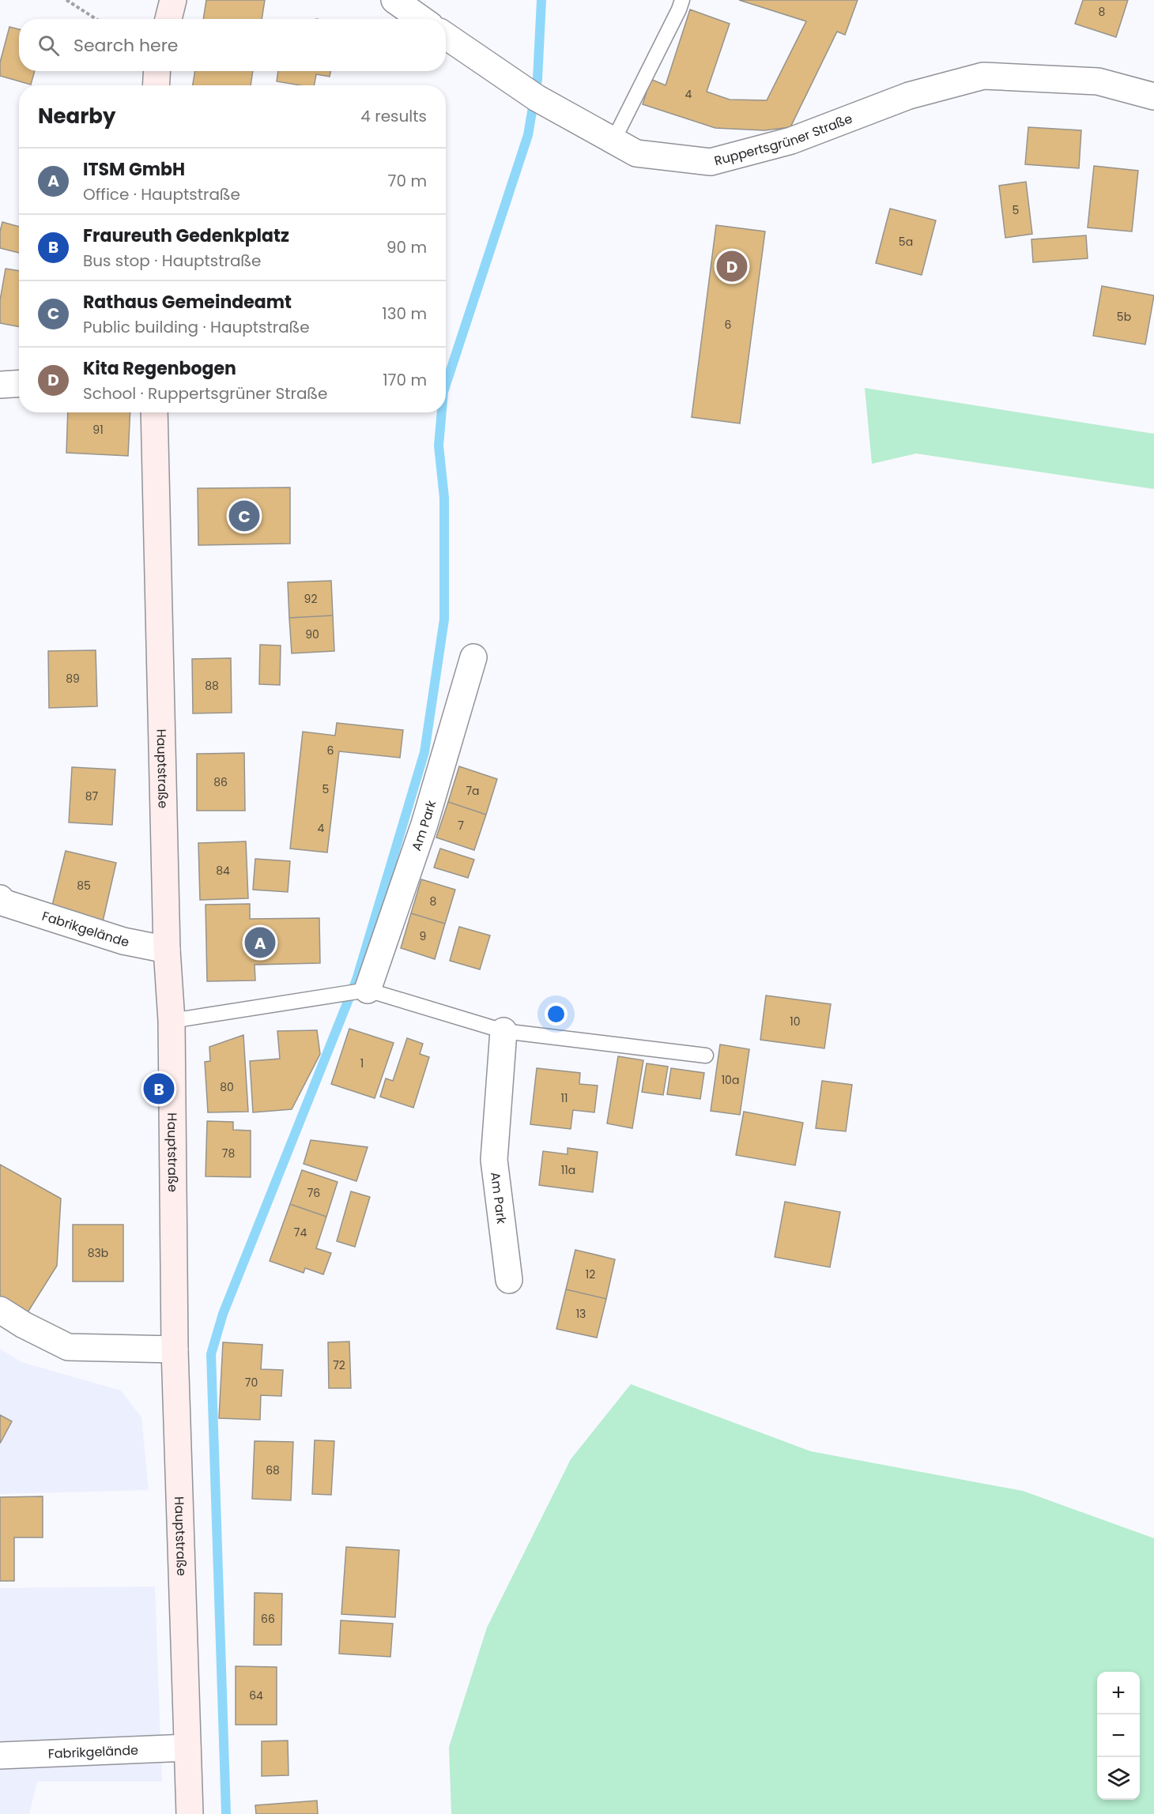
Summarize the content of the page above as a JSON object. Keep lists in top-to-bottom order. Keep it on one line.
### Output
{"streets":{"main road":["Hauptstraße"],"street":["Ruppertsgrüner Straße","Am Park","Fabrikgelände"]},"crossings":[["Hauptstraße","Fabrikgelände"]],"house_numbers":["8","4","5","5a","5b","6","91","92","90","89","88","6","86","5","7a","87","7","4","84","85","8","9","10","1","10a","80","11","78","11a","76","74","83b","12","13","72","70","68","66","64"],"page":{"search":"Search here","heading":["Nearby","4 results"],"list":[{"mark":"A","name":"ITSM GmbH","note":"Office · Hauptstraße","value":"70 m"},{"mark":"B","name":"Fraureuth Gedenkplatz","note":"Bus stop · Hauptstraße","value":"90 m"},{"mark":"C","name":"Rathaus Gemeindeamt","note":"Public building · Hauptstraße","value":"130 m"},{"mark":"D","name":"Kita Regenbogen","note":"School · Ruppertsgrüner Straße","value":"170 m"}],"pins":["D","C","A","B"],"map_buttons":["+","−"]}}
